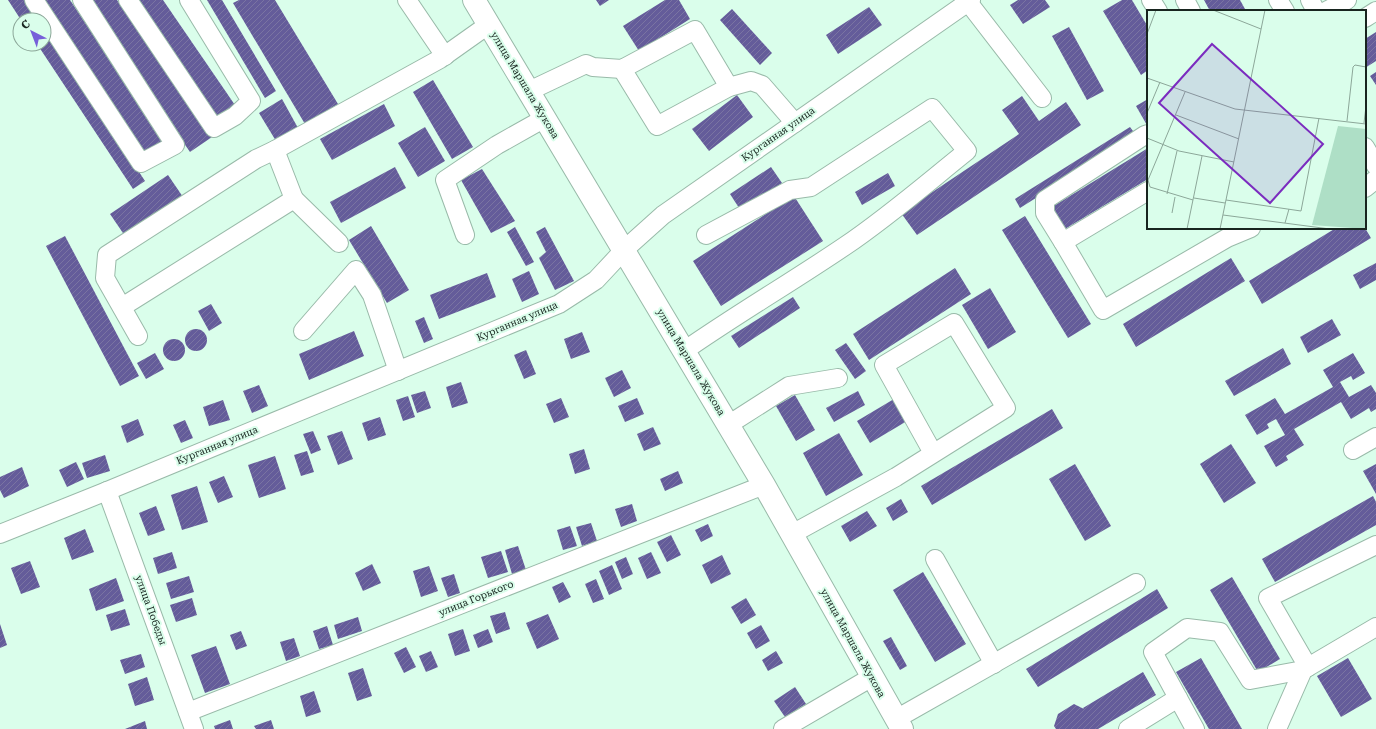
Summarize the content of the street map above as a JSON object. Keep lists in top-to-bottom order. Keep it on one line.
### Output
{"streets":{"main road":["улица Маршала Жукова"],"street":["Курганная улица","улица Горького","улица Победы"]},"crossings":[["улица Маршала Жукова","Курганная улица"],["улица Маршала Жукова","улица Горького"],["Курганная улица","улица Победы"],["улица Горького","улица Победы"]],"north":"top left"}
